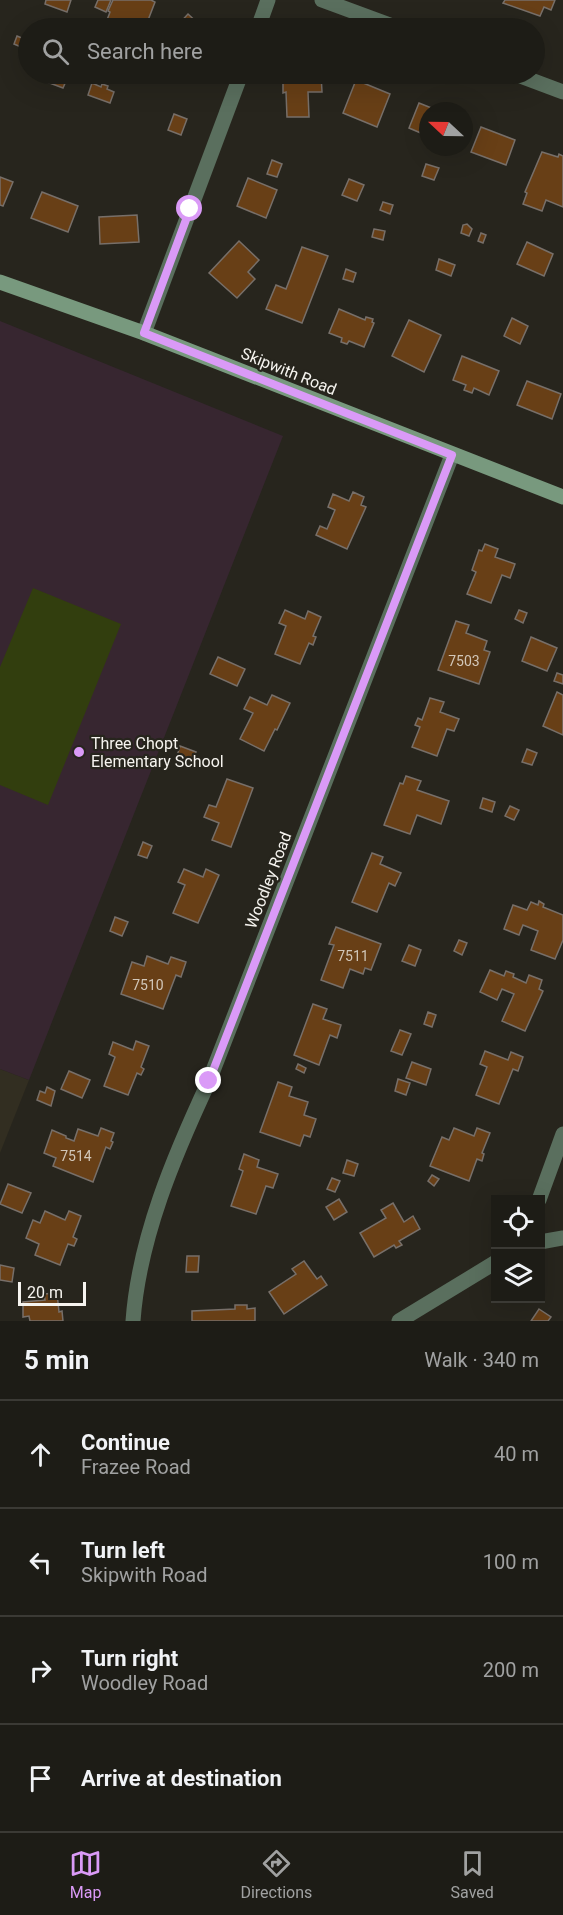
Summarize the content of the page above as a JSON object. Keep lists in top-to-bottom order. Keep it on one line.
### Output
{"streets":{"main road":["Skipwith Road"],"street":["Woodley Road"]},"crossings":[["Skipwith Road","Woodley Road"]],"places":["Three Chopt Elementary School"],"house_numbers":["7503","7511","7510","7514"],"scale_bar":"20 m","north":"left","page":{"search":"Search here","scale":"20 m","heading":["5 min","Walk · 340 m"],"list":[["Continue","Frazee Road","40 m"],["Turn left","Skipwith Road","100 m"],["Turn right","Woodley Road","200 m"],"Arrive at destination"],"nav":["Map","Directions","Saved"]}}
